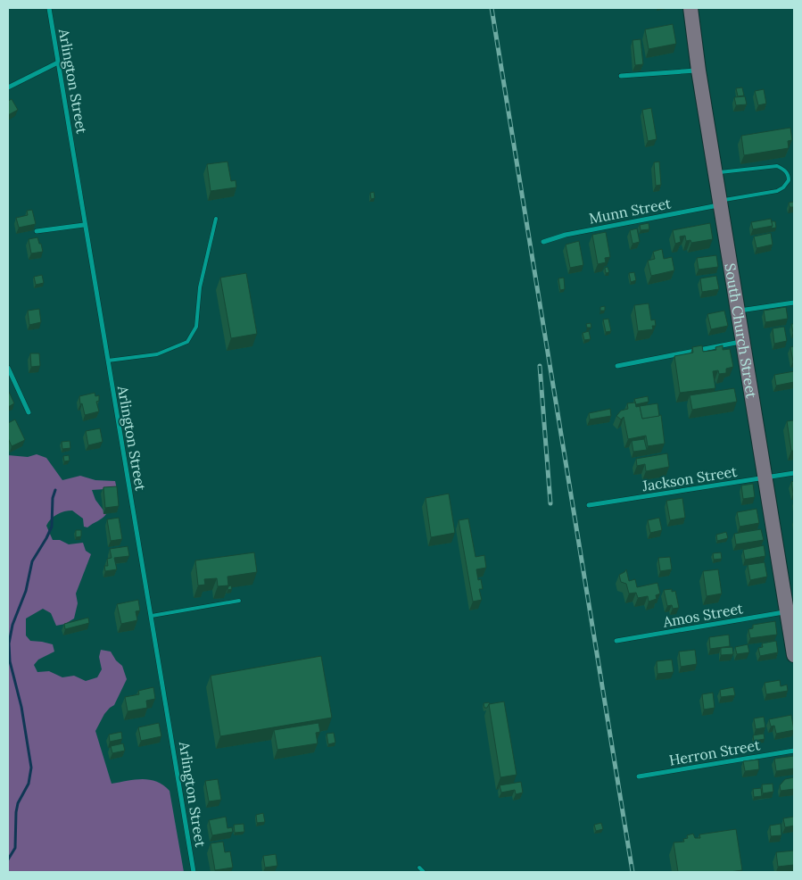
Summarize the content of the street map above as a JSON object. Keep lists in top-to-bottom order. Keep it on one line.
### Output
{"streets":{"main road":["South Church Street"],"street":["Arlington Street","Munn Street","Jackson Street","Amos Street","Herron Street"]},"crossings":[["Munn Street","South Church Street"],["South Church Street","Jackson Street"],["South Church Street","Amos Street"]]}
